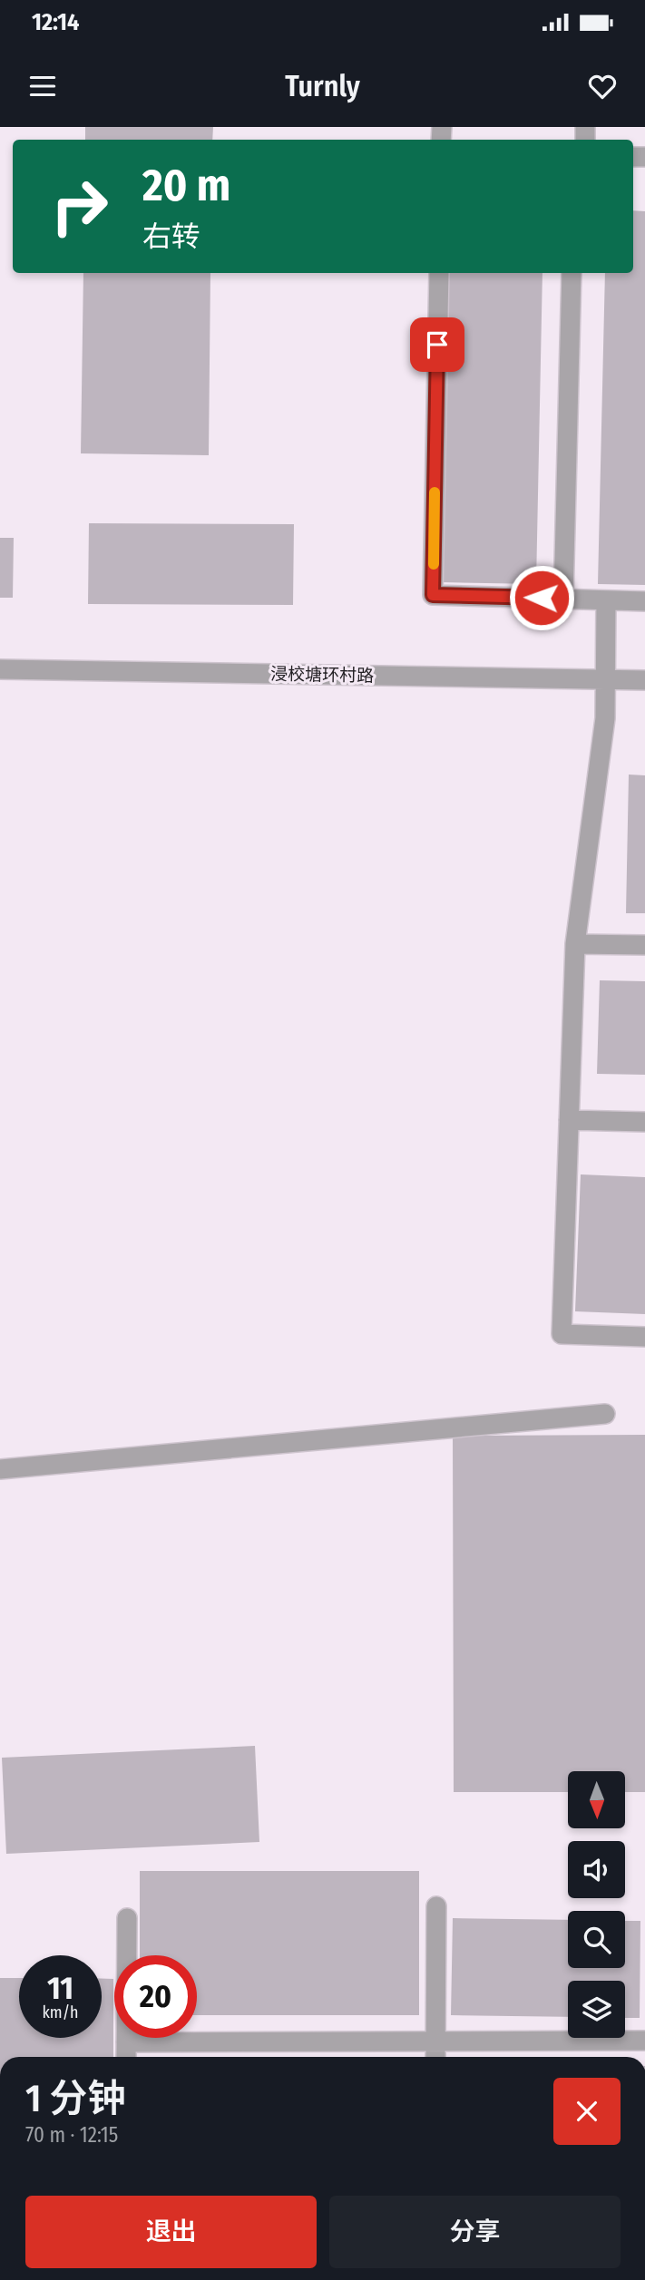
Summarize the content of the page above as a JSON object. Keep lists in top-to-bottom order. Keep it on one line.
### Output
{"streets":{"street":["浸校塘环村路"]},"north":"bottom","page":{"status":"12:14","header":"Turnly","turn":["20 m","右转"],"speed":"11 km/h","limit":"20","heading":["1 分钟","70 m · 12:15"],"buttons":["退出","分享"]}}
